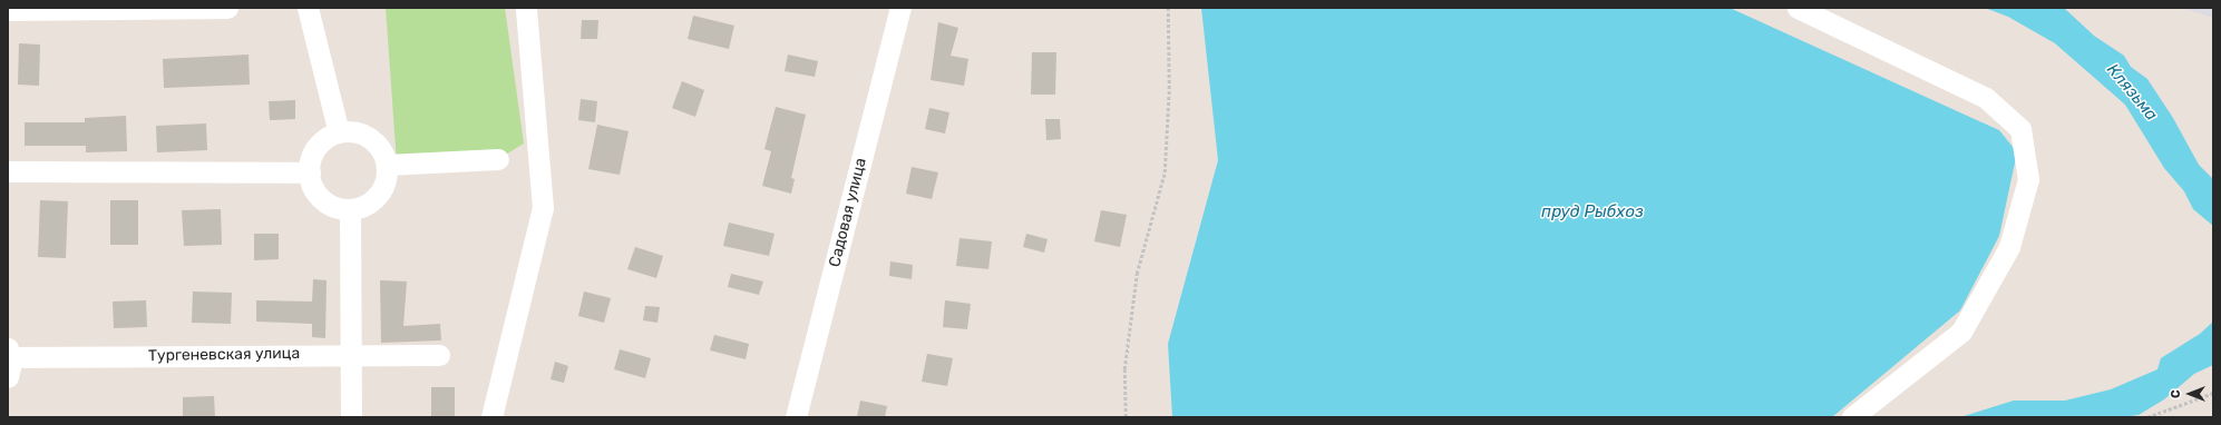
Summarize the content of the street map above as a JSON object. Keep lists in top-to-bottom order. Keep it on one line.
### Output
{"streets":{"street":["Садовая улица","Тургеневская улица"]},"water":["Клязьма","пруд Рыбхоз"],"north":"left"}
